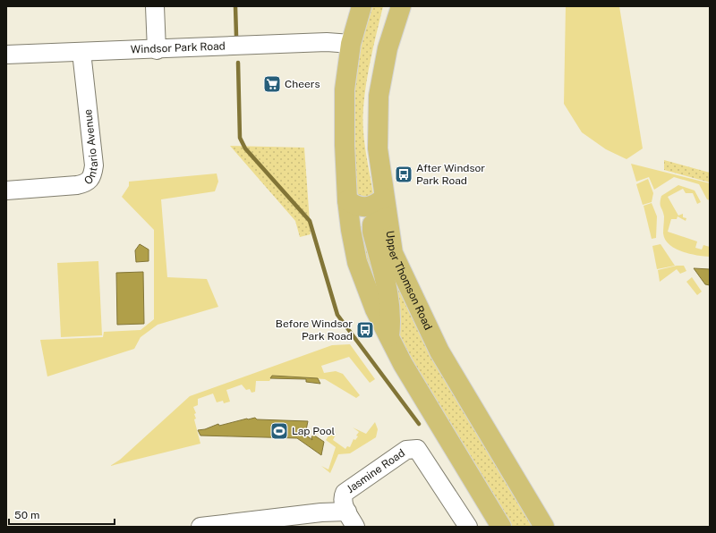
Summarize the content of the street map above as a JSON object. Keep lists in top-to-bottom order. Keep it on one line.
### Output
{"streets":{"main road":["Upper Thomson Road"],"street":["Windsor Park Road","Ontario Avenue","Jasmine Road"]},"crossings":[["Windsor Park Road","Ontario Avenue"]],"places":{"supermarket":["Cheers"],"bus stop":["After Windsor Park Road","Before Windsor Park Road"],"sports":["Lap Pool"]},"scale_bar":"50 m"}
